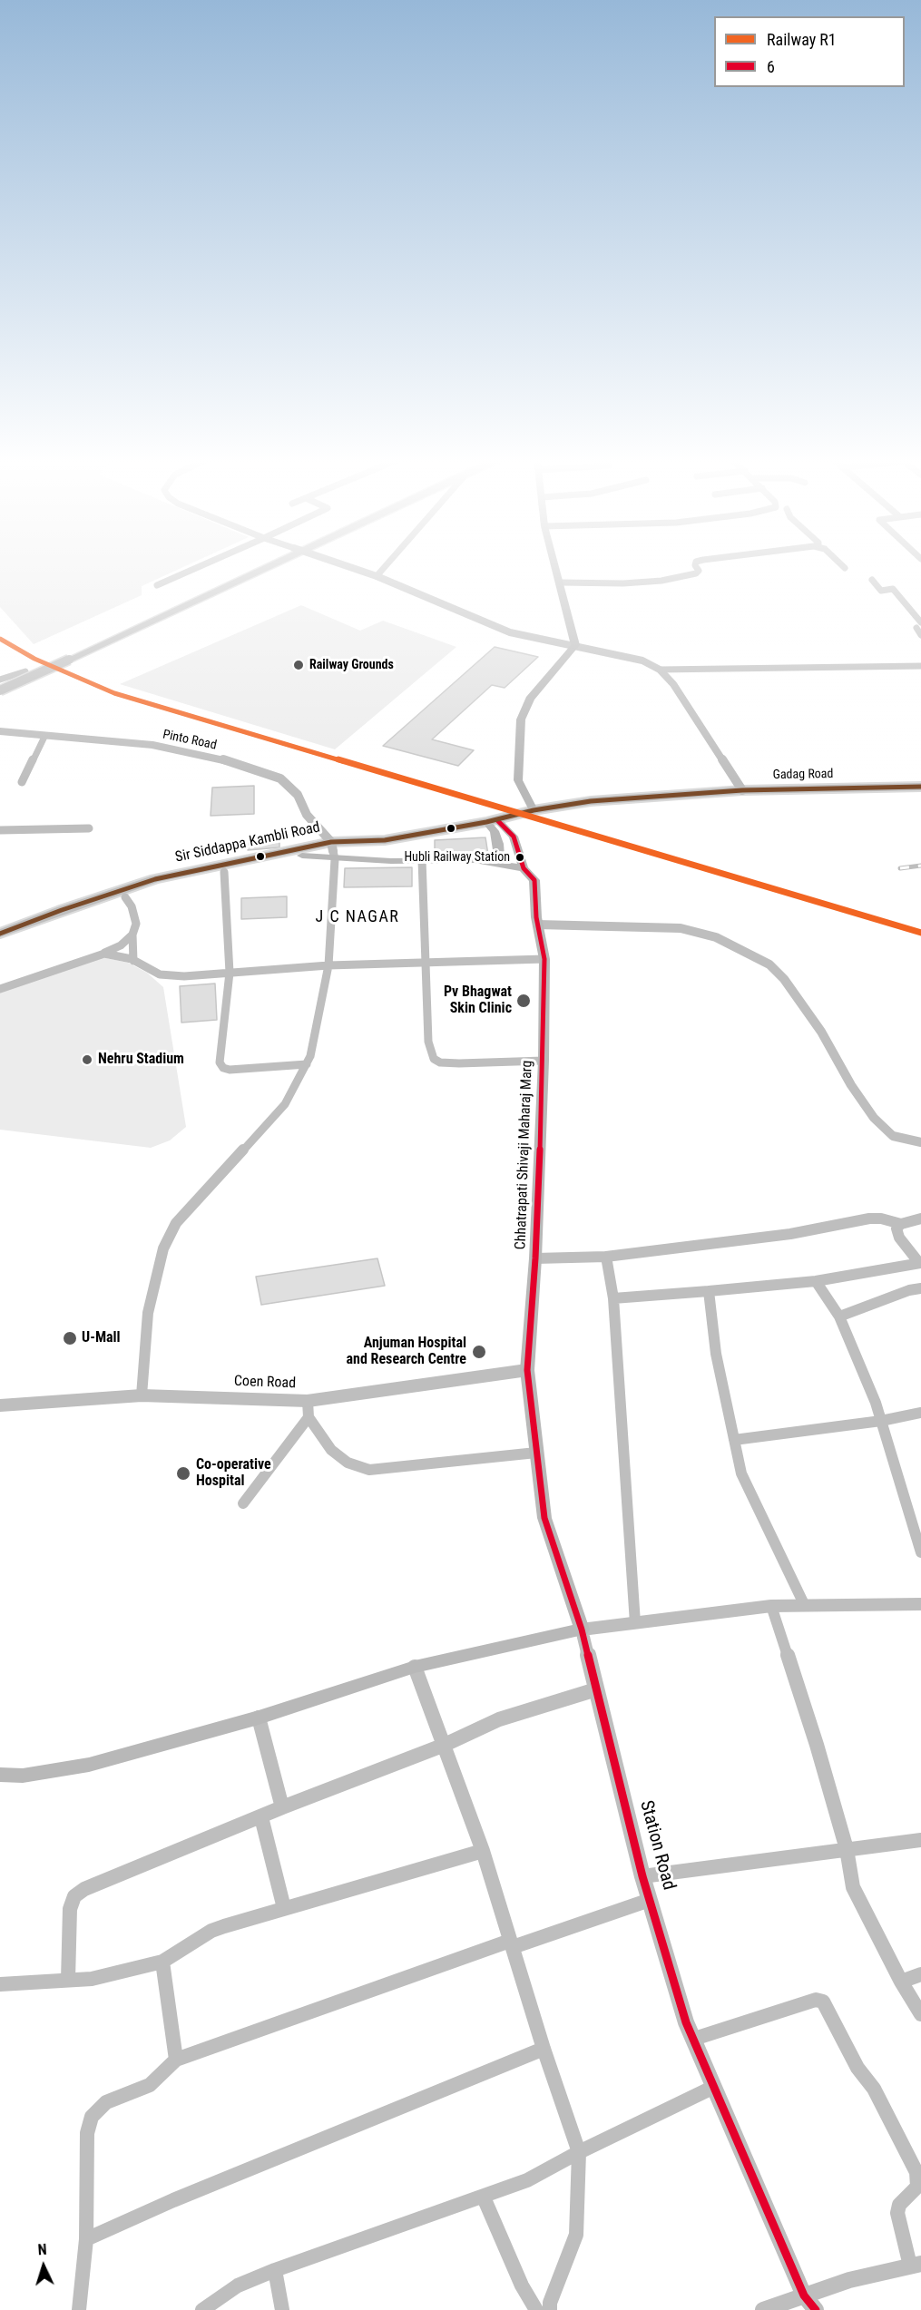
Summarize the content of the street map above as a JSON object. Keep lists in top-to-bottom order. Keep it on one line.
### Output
{"streets":{"highway":["Gadag Road","Sir Siddappa Kambli Road"],"main road":["Chhatrapati Shivaji Maharaj Marg","Station Road"],"street":["Pinto Road","Coen Road"]},"crossings":[["Pinto Road","Sir Siddappa Kambli Road"],["Gadag Road","Sir Siddappa Kambli Road"],["Chhatrapati Shivaji Maharaj Marg","Coen Road"],["Chhatrapati Shivaji Maharaj Marg","Station Road"],["Coen Road","Station Road"]],"districts":["J C NAGAR"],"places":["Railway Grounds","Hubli Railway Station","Pv Bhagwat Skin Clinic","Nehru Stadium","U-Mall","Anjuman Hospital and Research Centre","Co-operative Hospital"],"lines":["rail line R1","transit line 6"],"legend":["Railway R1","6"],"north":"top"}
